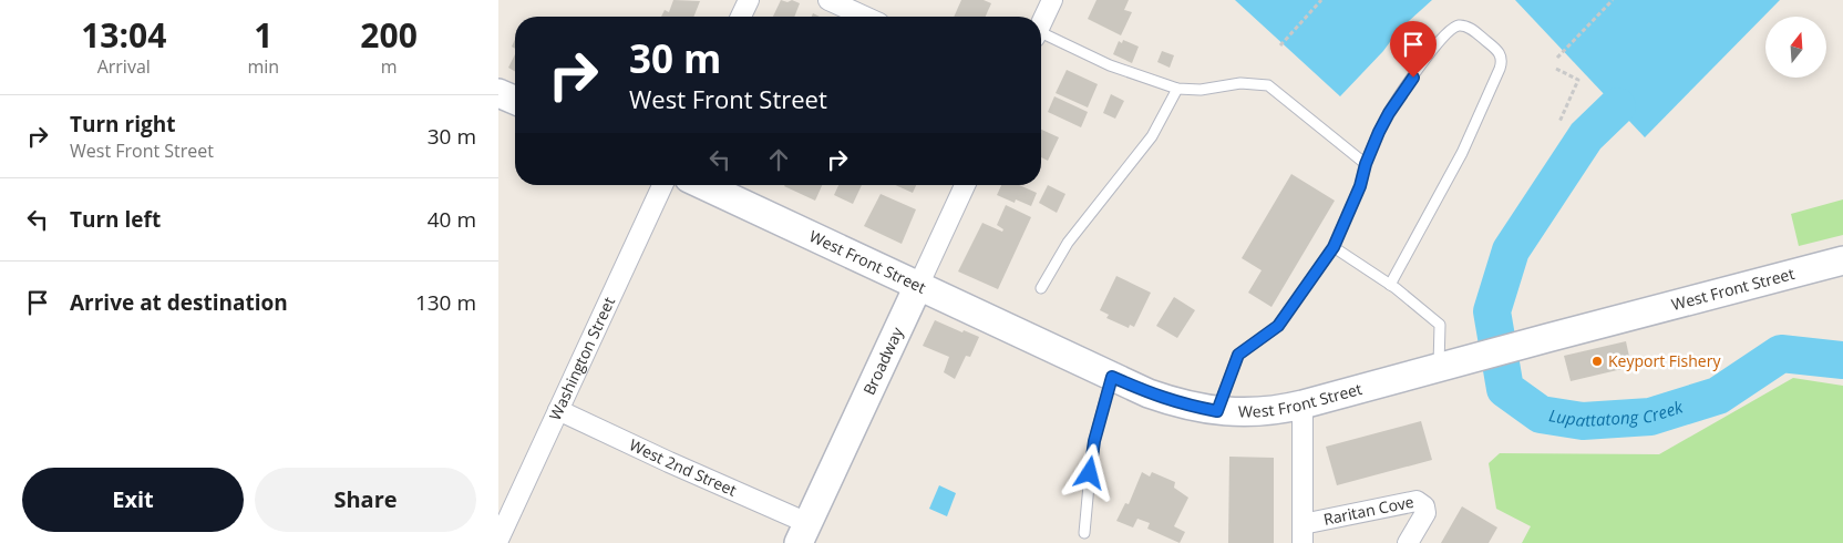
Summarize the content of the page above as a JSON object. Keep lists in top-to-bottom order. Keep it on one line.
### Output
{"streets":{"main road":["West Front Street","Broadway"],"street":["Washington Street","West 2nd Street","Raritan Cove"]},"crossings":[["West Front Street","Broadway"],["West Front Street","Raritan Cove"],["Washington Street","West 2nd Street"],["Broadway","West 2nd Street"]],"water":["Lupattatong Creek"],"places":["Keyport Fishery"],"north":"top","page":{"eta":["13:04","Arrival","1","min","200","m"],"turn":["30 m","West Front Street"],"list":[{"name":"Turn right","note":"West Front Street","value":"30 m"},{"name":"Turn left","value":"40 m"},{"name":"Arrive at destination","value":"130 m"}],"buttons":["Exit","Share"]}}
